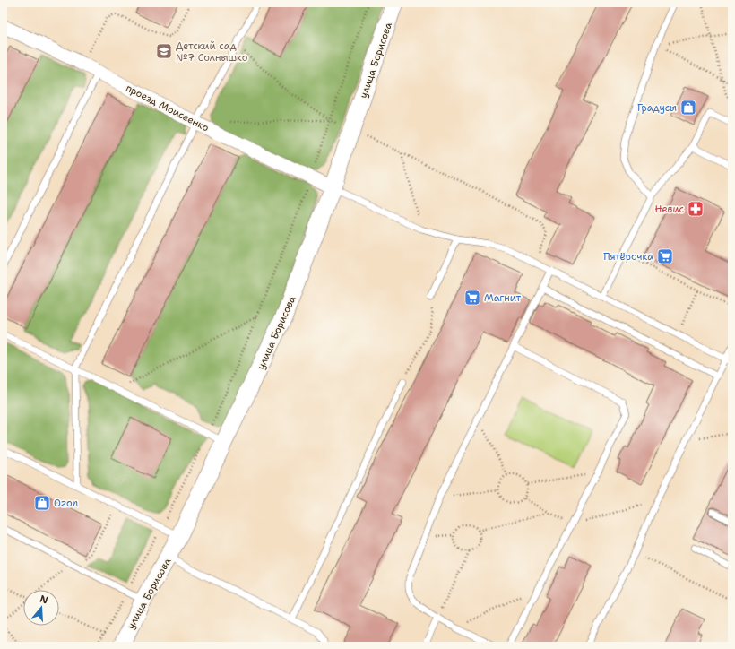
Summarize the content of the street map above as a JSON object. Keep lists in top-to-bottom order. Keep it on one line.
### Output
{"streets":{"street":["улица Борисова","проезд Моисеенко"]},"crossings":[["улица Борисова","проезд Моисеенко"]],"places":{"school or university":["Детский сад №7 Солнышко"],"shop":["Градусы","Ozon"],"pharmacy":["Невис"],"supermarket":["Пятёрочка","Магнит"]},"north":"top"}
